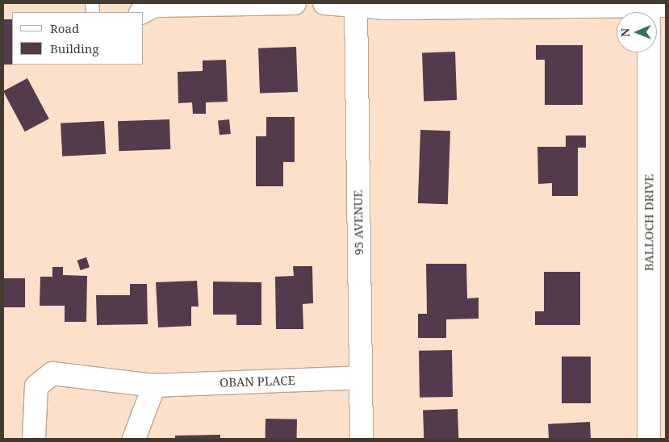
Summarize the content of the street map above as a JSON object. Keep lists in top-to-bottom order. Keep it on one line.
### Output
{"streets":{"street":["95 AVENUE","BALLOCH DRIVE","OBAN PLACE"]},"crossings":[["95 AVENUE","OBAN PLACE"]],"legend":["Road","Building"],"north":"left"}
